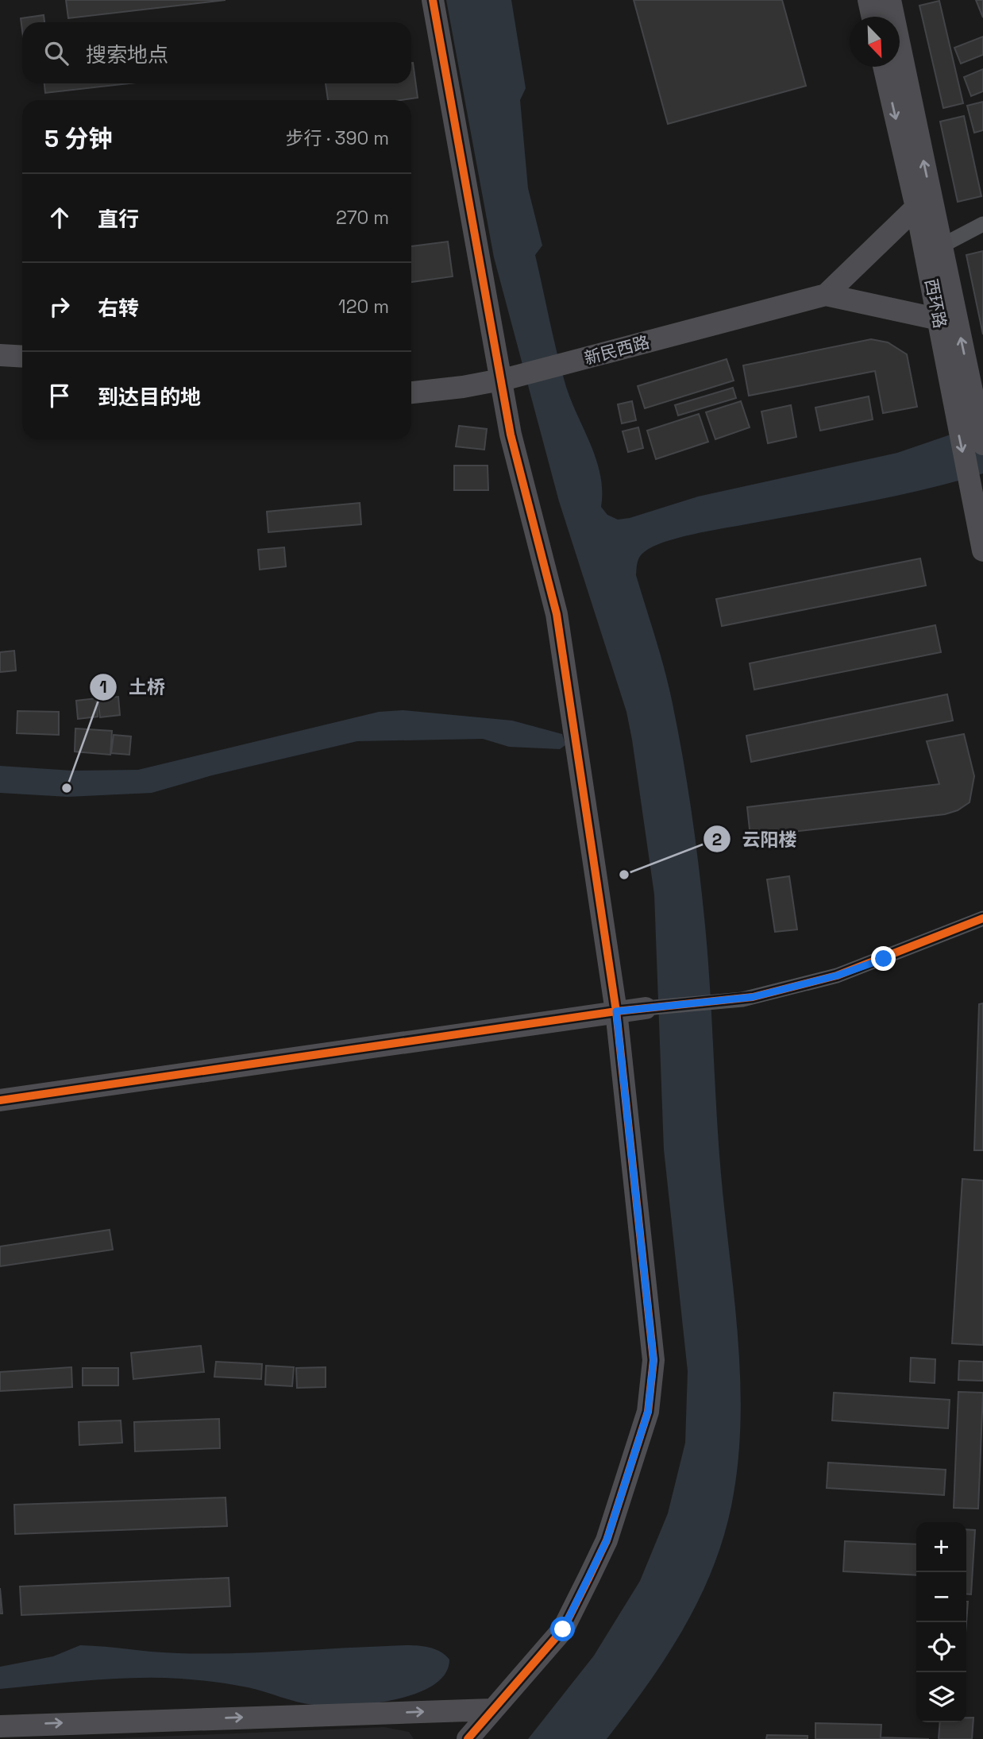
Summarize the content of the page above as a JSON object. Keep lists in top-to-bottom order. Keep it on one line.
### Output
{"streets":{"street":["西环路","新民西路"]},"crossings":[["西环路","新民西路"]],"places":["土桥","云阳楼"],"north":"bottom right","page":{"search":"搜索地点","heading":["5 分钟","步行 · 390 m"],"list":[["直行","270 m"],["右转","120 m"],"到达目的地"],"map_buttons":["+","−"]}}
